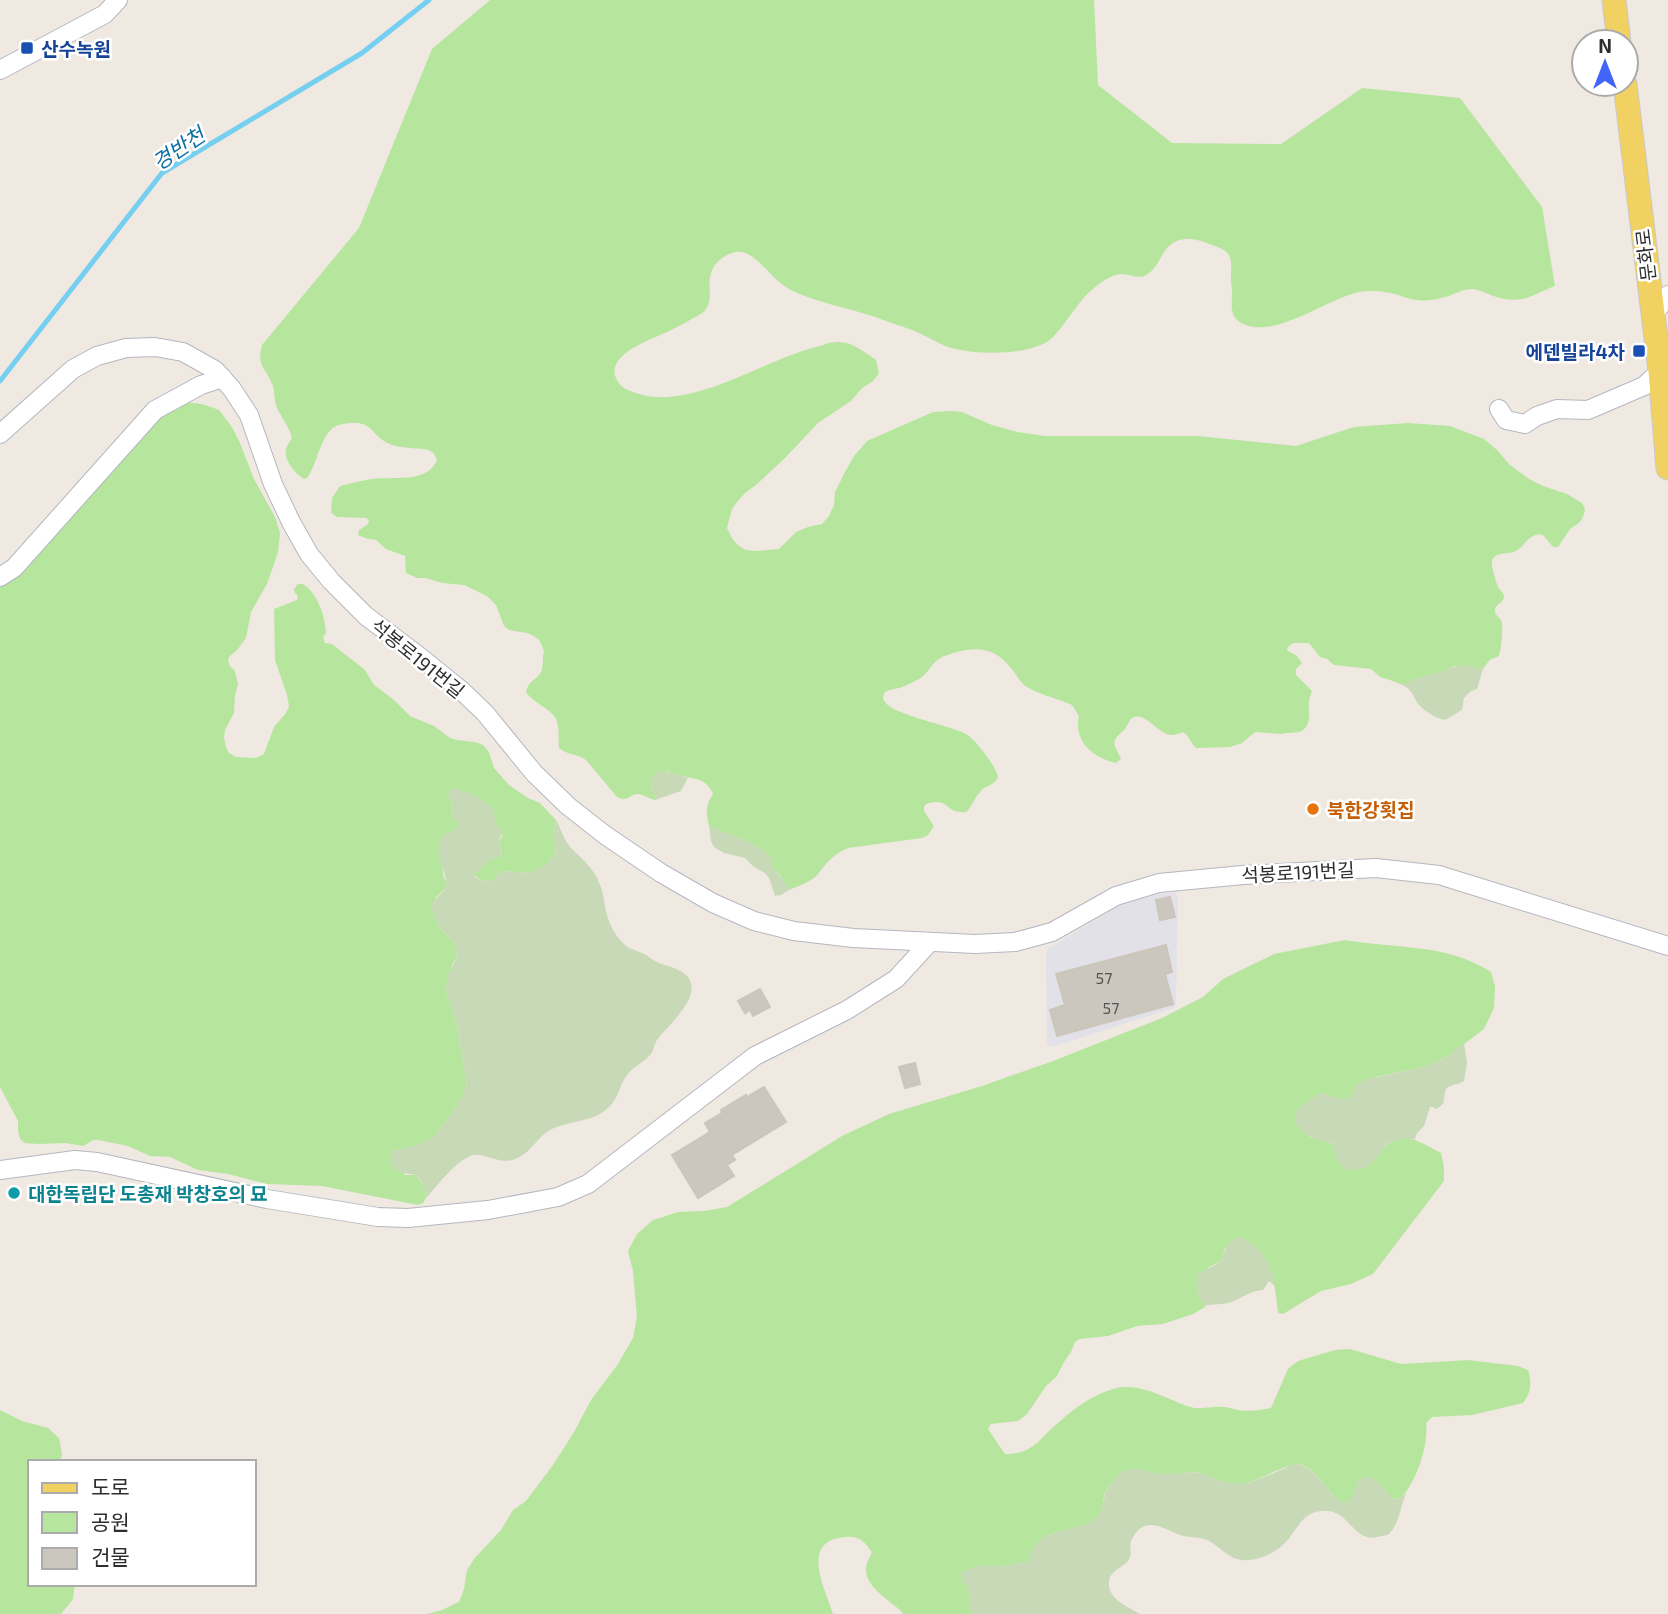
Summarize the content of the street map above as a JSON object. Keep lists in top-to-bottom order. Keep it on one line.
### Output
{"streets":{"main road":["문화로"],"street":["석봉로191번길"]},"water":["경반천"],"places":{"transit":["산수녹원","에덴빌라4차"],"other":["북한강횟집","대한독립단 도총재 박창호의 묘"]},"house_numbers":["57","57"],"legend":["도로","공원","건물"],"north":"top"}
